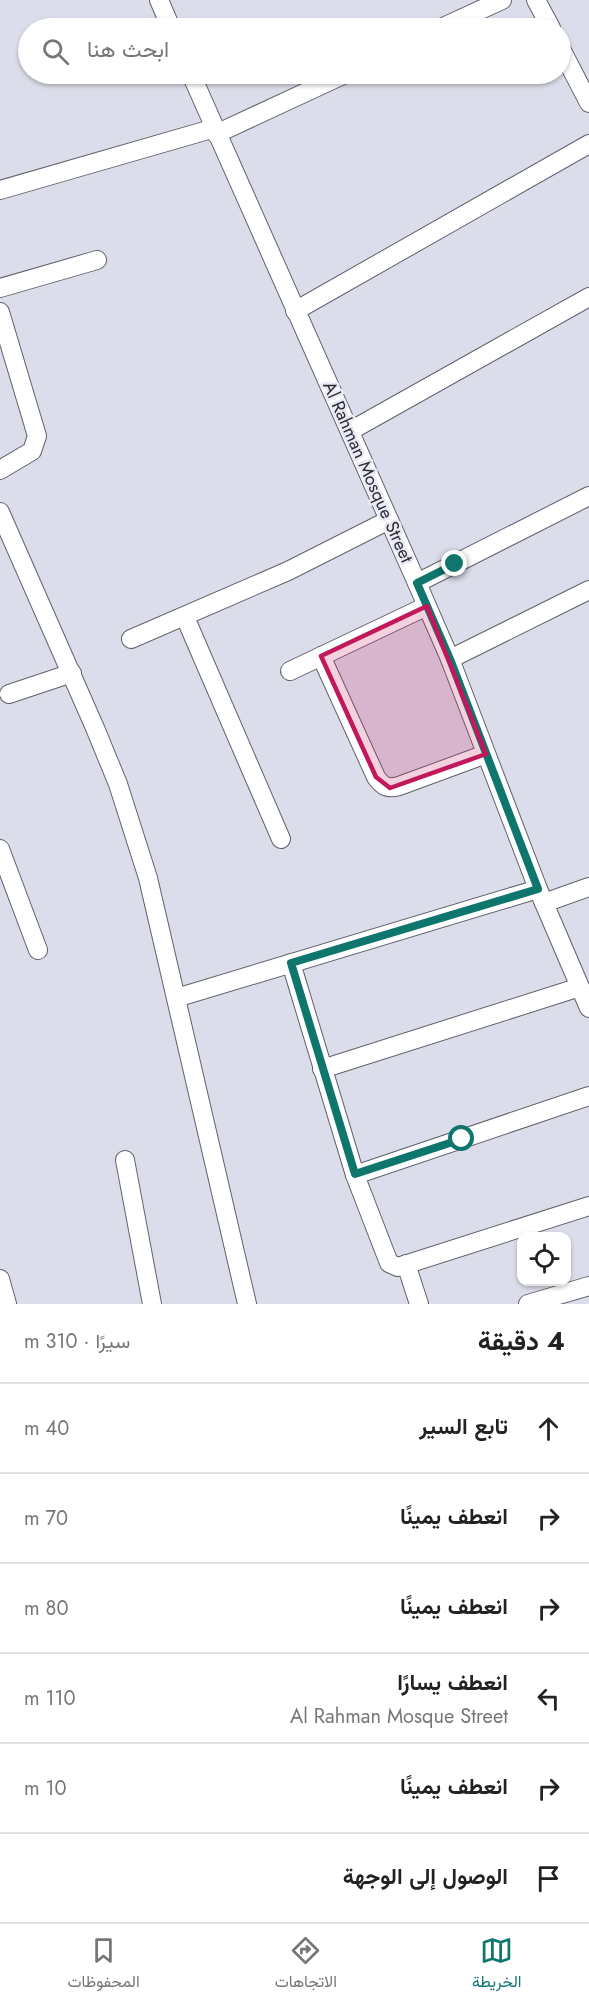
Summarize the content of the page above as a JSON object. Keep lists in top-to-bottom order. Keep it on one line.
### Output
{"streets":{"street":["Al Rahman Mosque Street"]},"page":{"search":"ابحث هنا","heading":["4 دقيقة","سيرًا · 310 m"],"list":[["تابع السير","40 m"],["انعطف يمينًا","70 m"],["انعطف يمينًا","80 m"],["انعطف يسارًا","Al Rahman Mosque Street","110 m"],["انعطف يمينًا","10 m"],"الوصول إلى الوجهة"],"nav":["الخريطة","الاتجاهات","المحفوظات"]}}
